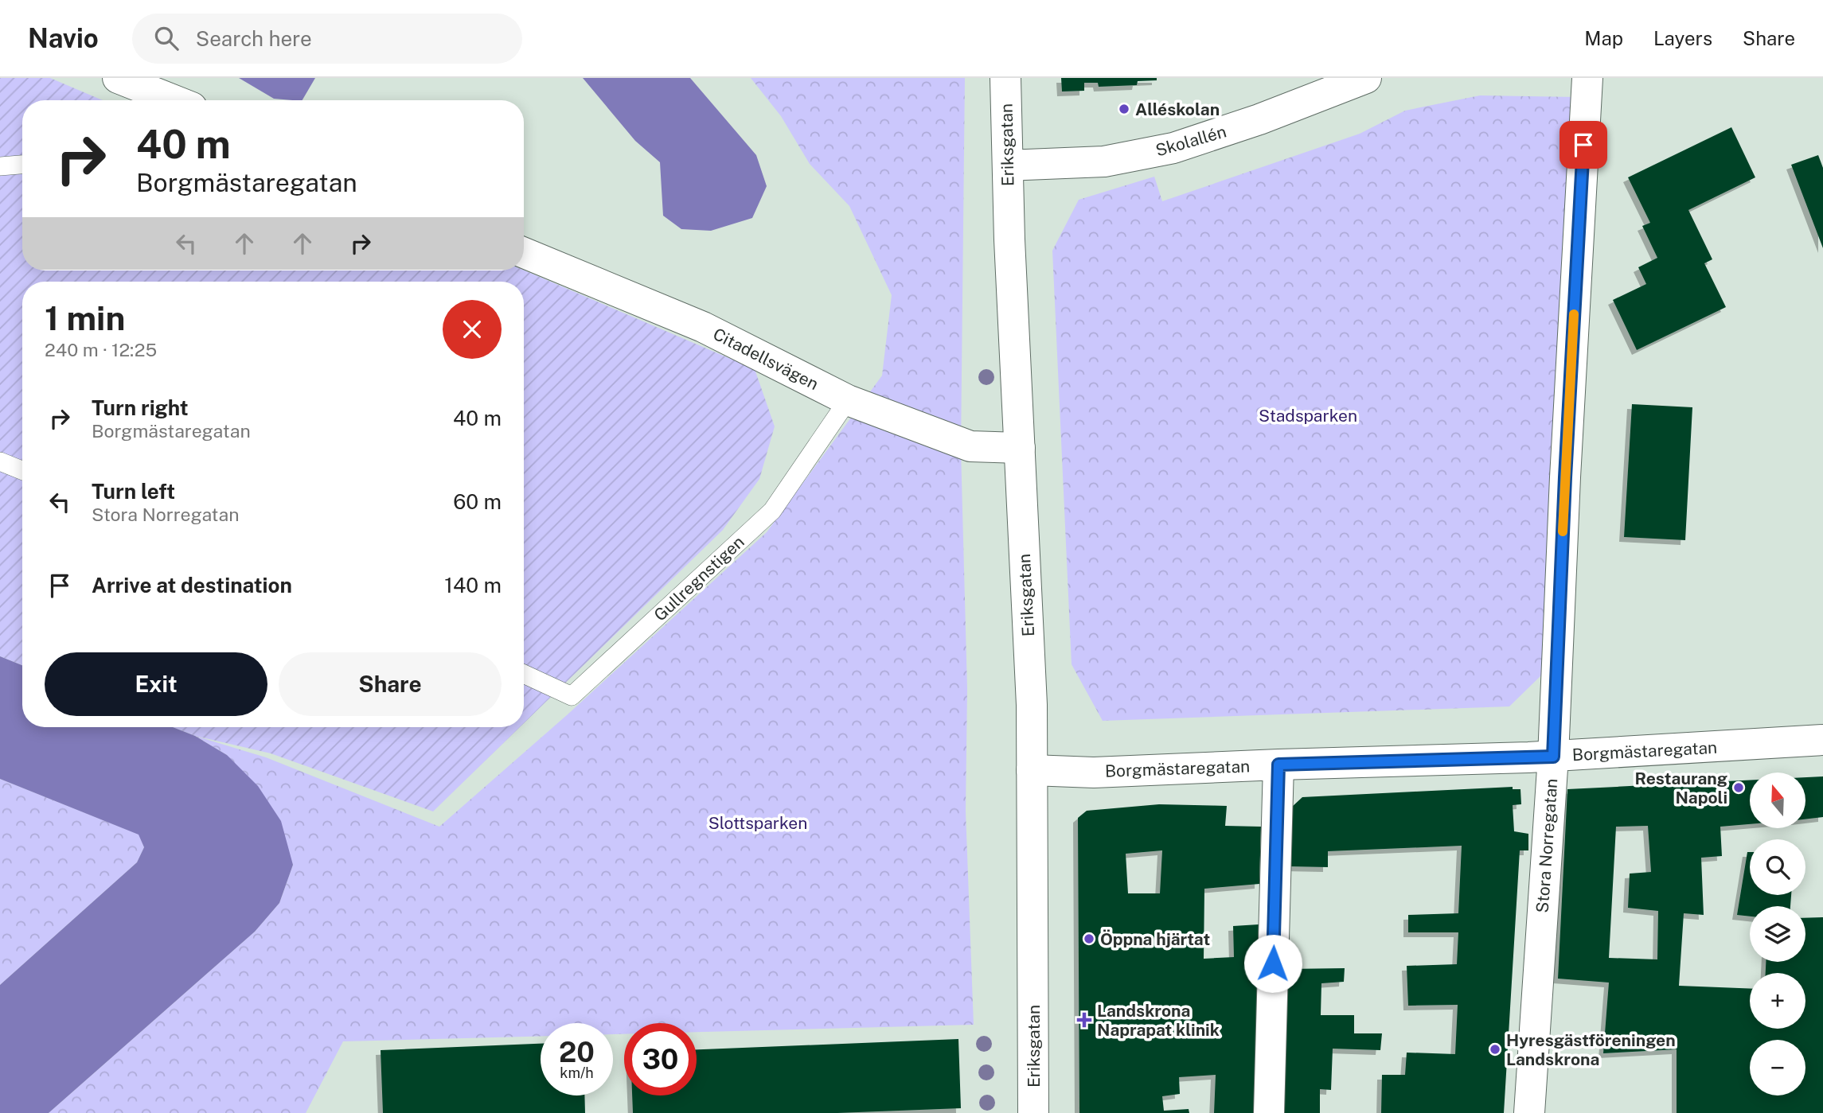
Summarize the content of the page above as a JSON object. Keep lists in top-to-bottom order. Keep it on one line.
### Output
{"streets":{"street":["Skolallén","Eriksgatan","Citadellsvägen","Borgmästaregatan","Stora Norregatan"],"lane":["Gullregnstigen"]},"crossings":[["Skolallén","Eriksgatan"],["Eriksgatan","Citadellsvägen"],["Eriksgatan","Borgmästaregatan"],["Citadellsvägen","Gullregnstigen"],["Borgmästaregatan","Stora Norregatan"]],"parks":["Stadsparken","Slottsparken"],"places":{"other":["Alléskolan","Restaurang Napoli","Öppna hjärtat","Hyresgästföreningen Landskrona"],"health":["Landskrona Naprapat klinik"]},"north":"top","page":{"header":"Navio","search":"Search here","nav":["Map","Layers","Share"],"turn":["40 m","Borgmästaregatan"],"heading":["1 min","240 m · 12:25"],"list":[{"name":"Turn right","note":"Borgmästaregatan","value":"40 m"},{"name":"Turn left","note":"Stora Norregatan","value":"60 m"},{"name":"Arrive at destination","value":"140 m"}],"buttons":["Exit","Share"],"map_buttons":["+","−"],"speed":"20 km/h","limit":"30"}}
